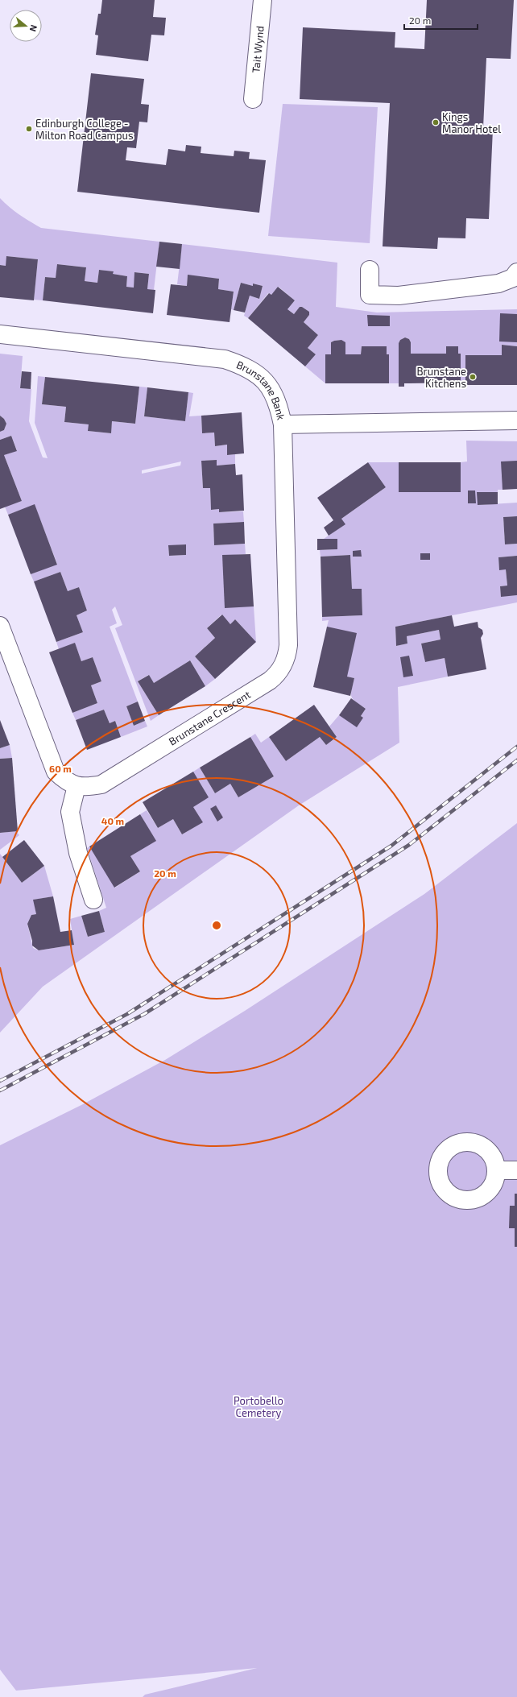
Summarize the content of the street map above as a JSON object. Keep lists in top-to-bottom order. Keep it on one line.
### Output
{"streets":{"street":["Tait Wynd","Brunstane Bank","Brunstane Crescent"]},"crossings":[["Brunstane Bank","Brunstane Crescent"]],"parks":["Portobello Cemetery"],"places":["Kings Manor Hotel","Edinburgh College - Milton Road Campus","Brunstane Kitchens"],"scale_bar":"20 m","north":"right","rings":["60 m","40 m","20 m"]}
